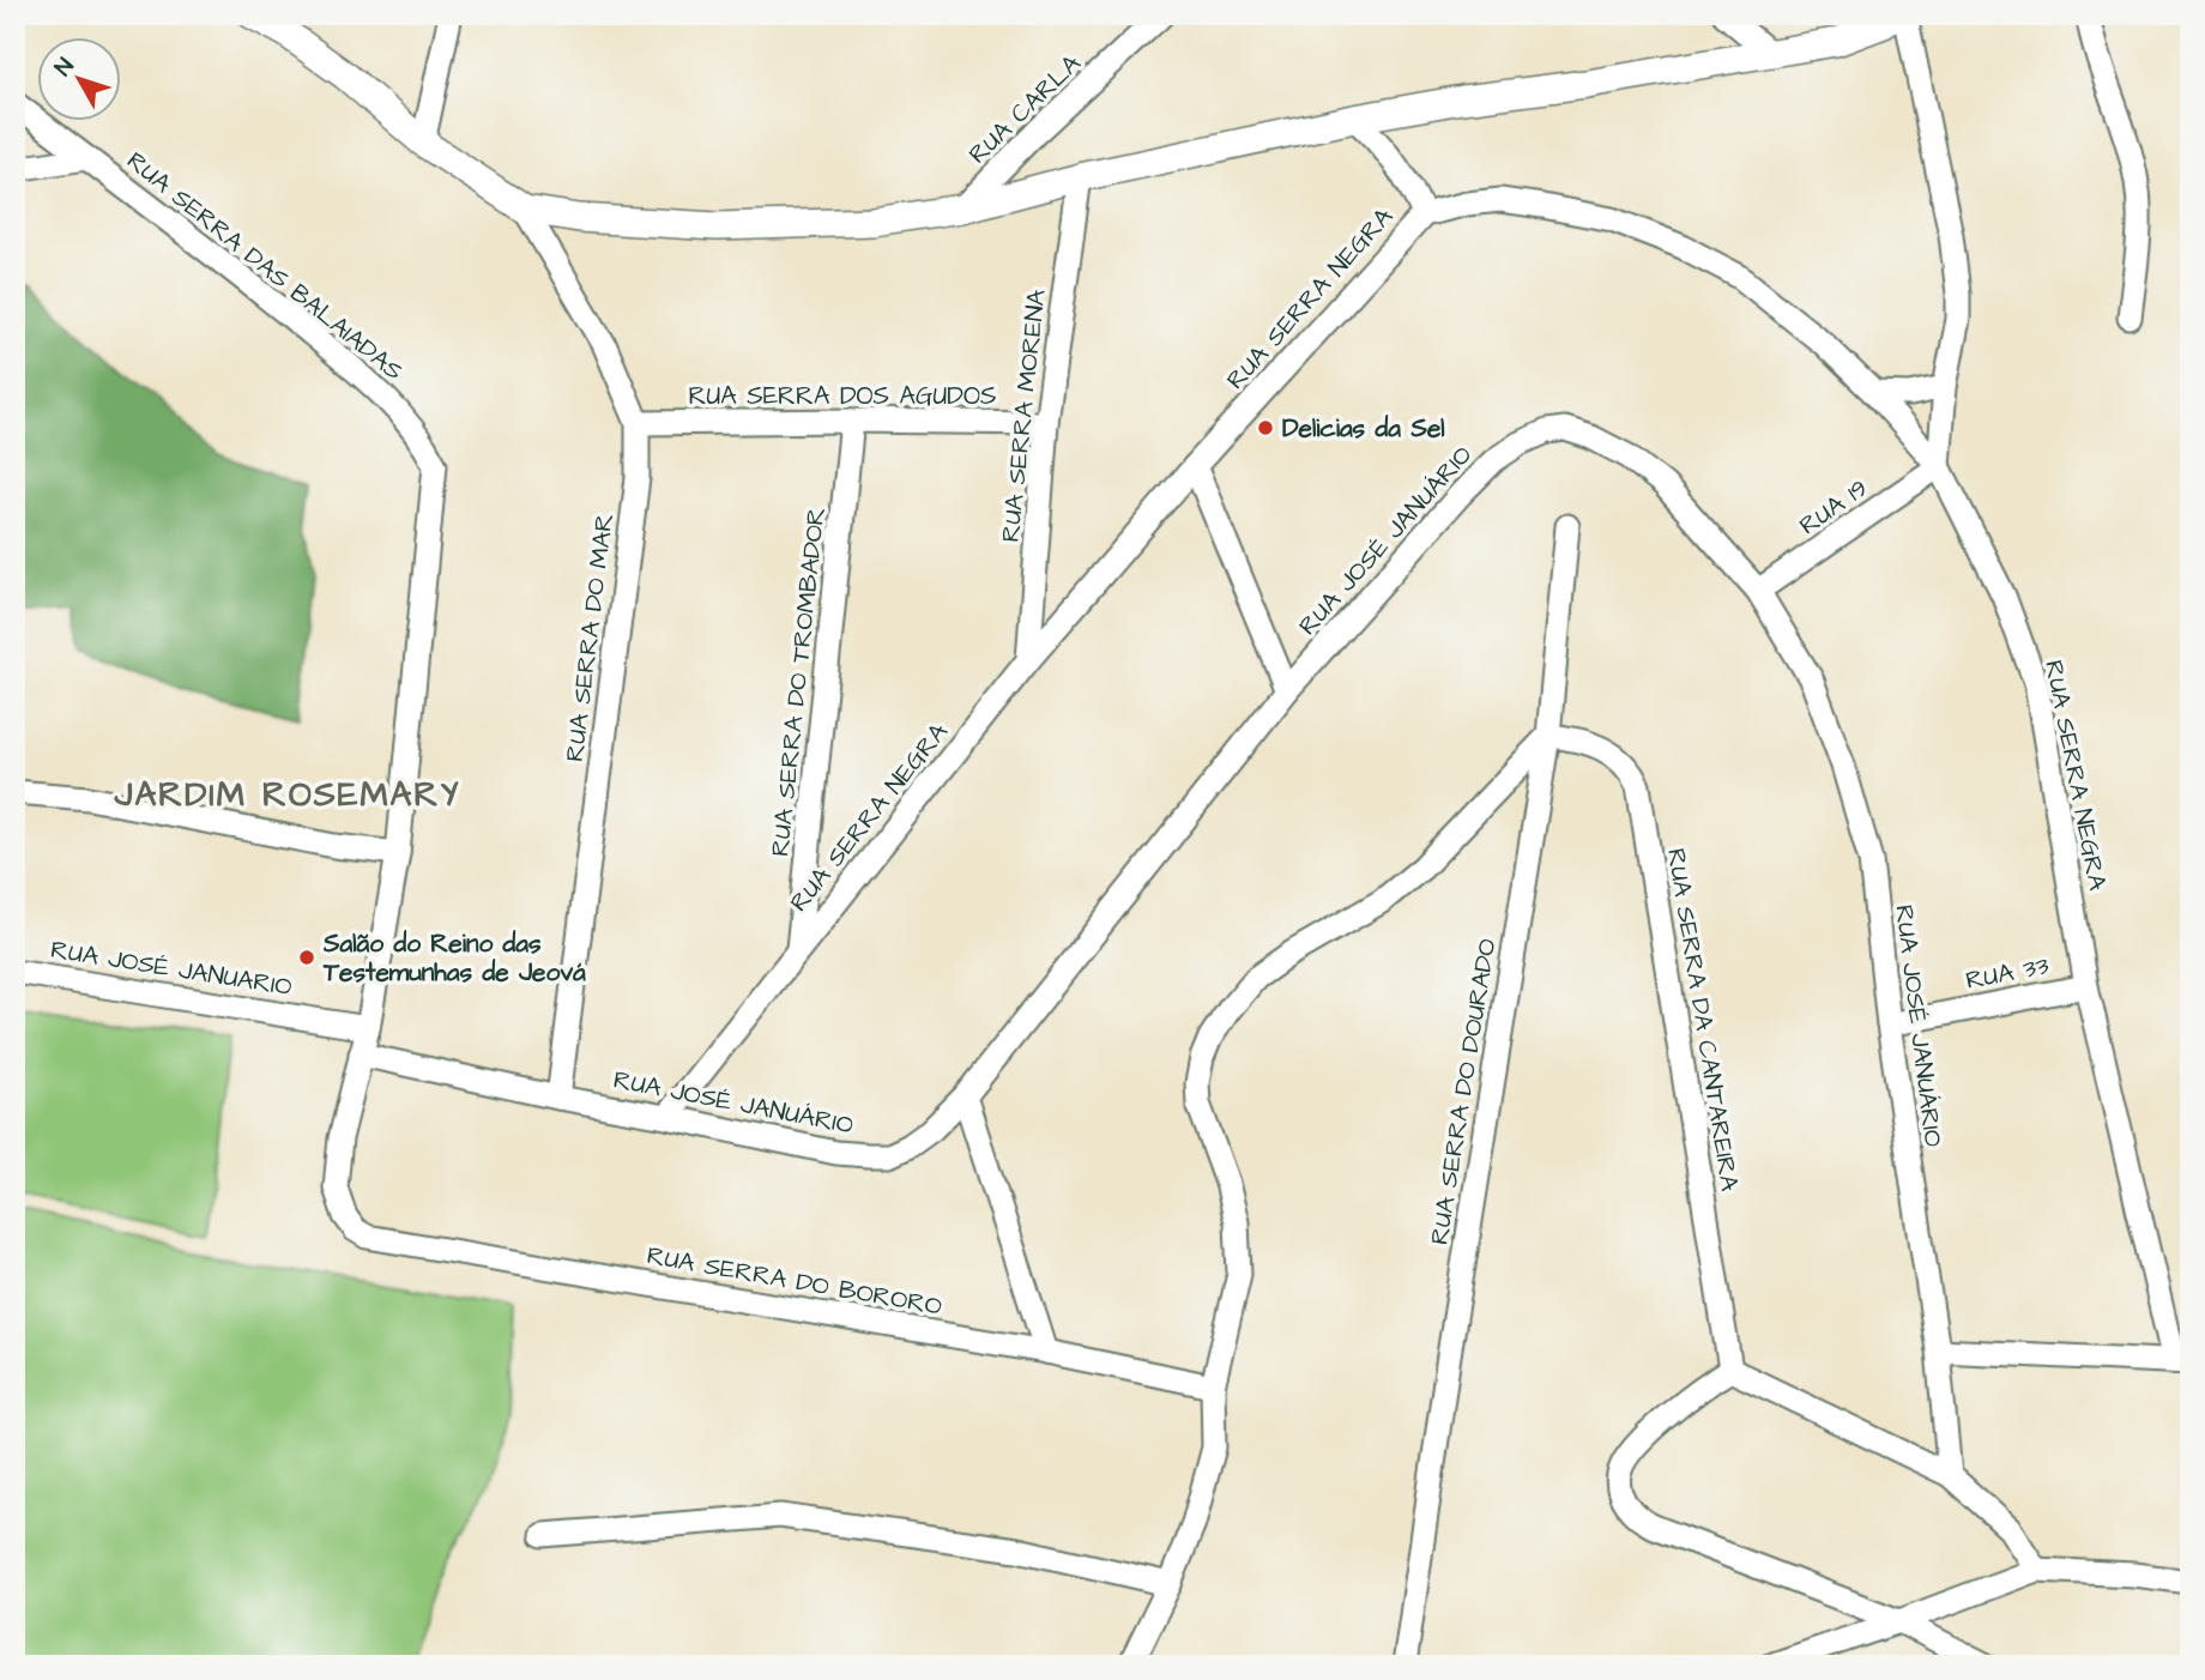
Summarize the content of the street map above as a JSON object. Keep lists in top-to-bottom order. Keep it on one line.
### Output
{"streets":{"street":["RUA CARLA","RUA SERRA DAS BALAIADAS","RUA SERRA NEGRA","RUA SERRA DOS AGUDOS","RUA SERRA MORENA","RUA 19","RUA JOSÉ JANUÁRIO","RUA SERRA DO MAR","RUA SERRA DO TROMBADOR","RUA JOSÉ JANUARIO","RUA 33","RUA SERRA DA CANTAREIRA","RUA SERRA DO DOURADO","RUA SERRA DO BORORO"]},"crossings":[["RUA SERRA DAS BALAIADAS","RUA JOSÉ JANUÁRIO"],["RUA SERRA DAS BALAIADAS","RUA JOSÉ JANUARIO"],["RUA SERRA DAS BALAIADAS","RUA SERRA DO BORORO"],["RUA SERRA NEGRA","RUA SERRA MORENA"],["RUA SERRA NEGRA","RUA 19"],["RUA SERRA NEGRA","RUA JOSÉ JANUÁRIO"],["RUA SERRA NEGRA","RUA SERRA DO TROMBADOR"],["RUA SERRA NEGRA","RUA 33"],["RUA SERRA DOS AGUDOS","RUA SERRA MORENA"],["RUA SERRA DOS AGUDOS","RUA SERRA DO MAR"],["RUA SERRA DOS AGUDOS","RUA SERRA DO TROMBADOR"],["RUA 19","RUA JOSÉ JANUÁRIO"],["RUA JOSÉ JANUÁRIO","RUA SERRA DO MAR"],["RUA JOSÉ JANUÁRIO","RUA 33"],["RUA SERRA DA CANTAREIRA","RUA SERRA DO DOURADO"]],"districts":["JARDIM ROSEMARY"],"places":["Delicias da Sel","Salão do Reino das Testemunhas de Jeová"],"north":"top left"}
